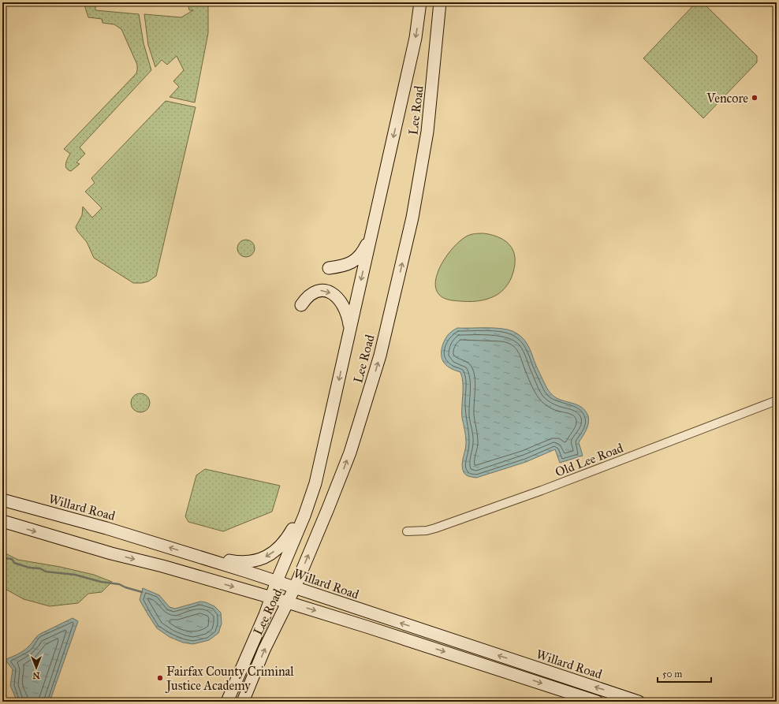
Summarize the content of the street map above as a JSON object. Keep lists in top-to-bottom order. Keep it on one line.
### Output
{"streets":{"street":["Lee Road","Old Lee Road","Willard Road"]},"crossings":[["Lee Road","Willard Road"]],"places":["Vencore","Fairfax County Criminal Justice Academy"],"scale_bar":"50 m","north":"bottom"}
